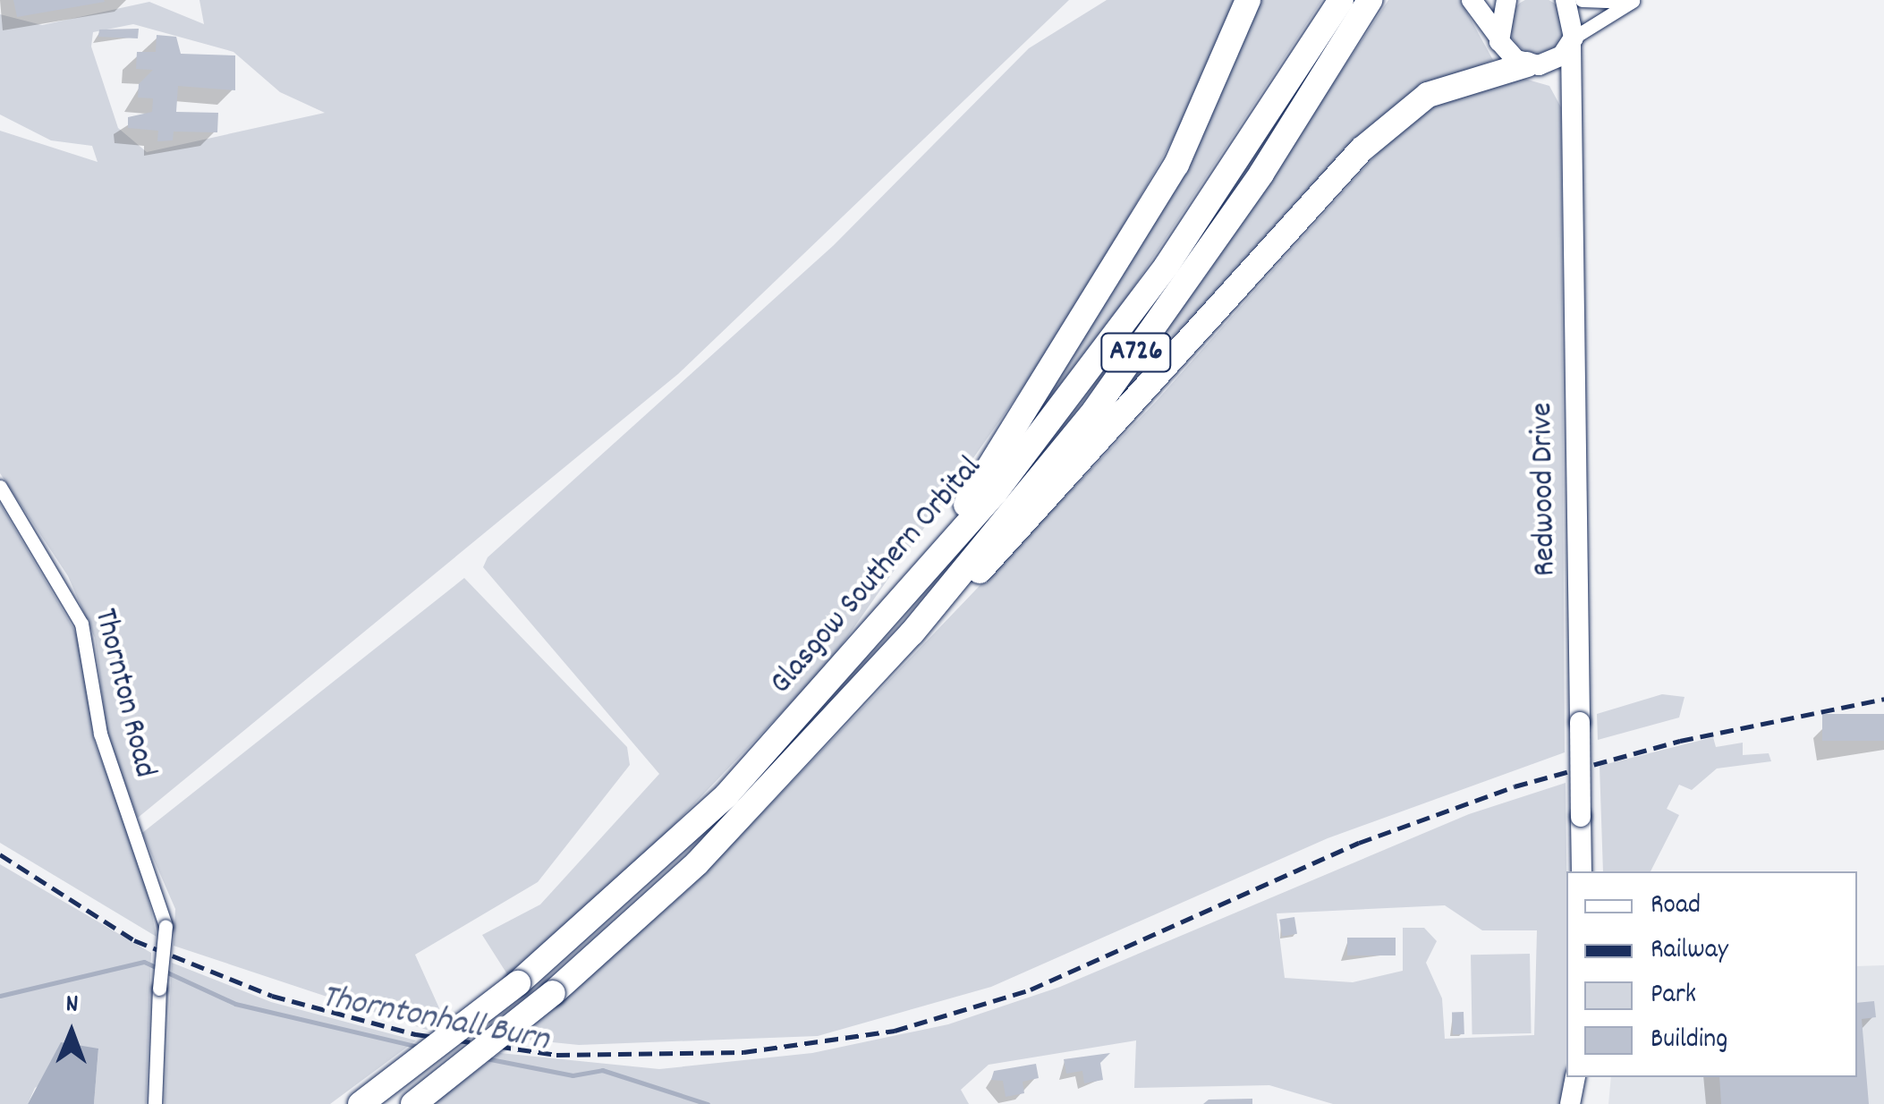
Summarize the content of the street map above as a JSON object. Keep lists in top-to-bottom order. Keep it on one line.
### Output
{"streets":{"highway":["A726","Glasgow Southern Orbital"],"street":["Redwood Drive","Thornton Road"]},"crossings":[["A726","Glasgow Southern Orbital"]],"water":["Thorntonhall Burn"],"legend":["Road","Railway","Park","Building"],"north":"top"}
